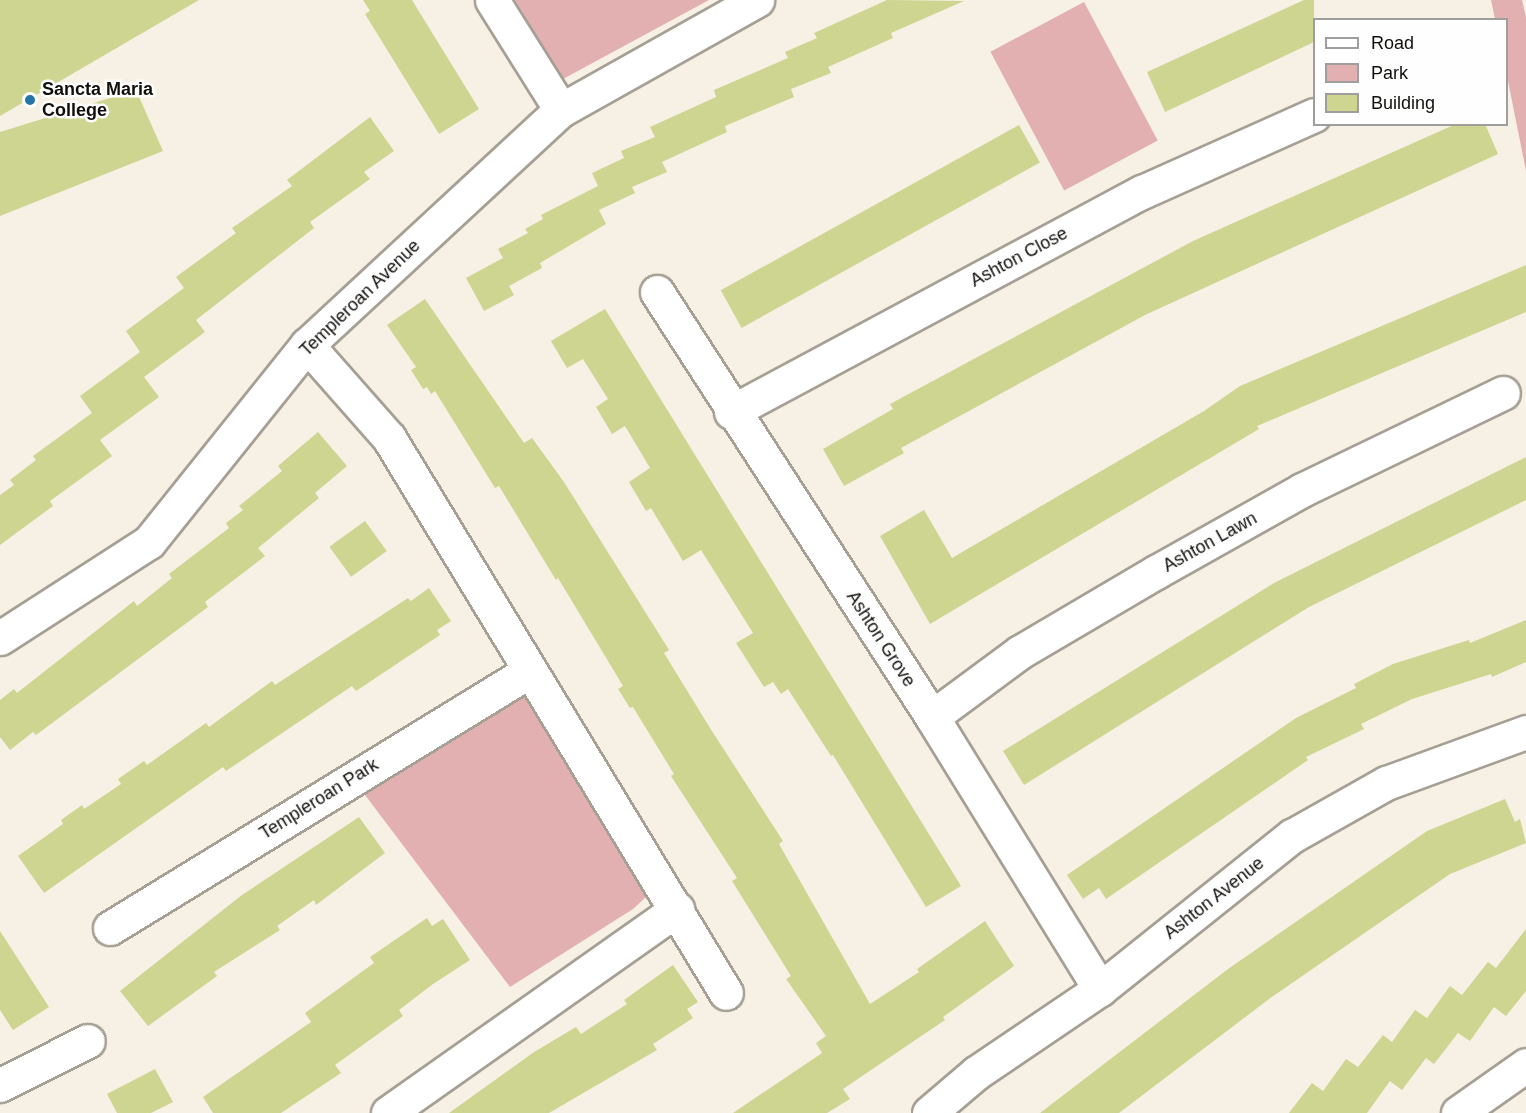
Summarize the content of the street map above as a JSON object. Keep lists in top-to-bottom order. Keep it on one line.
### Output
{"streets":{"street":["Ashton Close","Templeroan Avenue","Ashton Lawn","Ashton Grove","Templeroan Park","Ashton Avenue"]},"crossings":[["Ashton Close","Ashton Grove"],["Ashton Lawn","Ashton Grove"],["Ashton Grove","Ashton Avenue"]],"places":["Sancta Maria College"],"legend":["Road","Park","Building"]}
